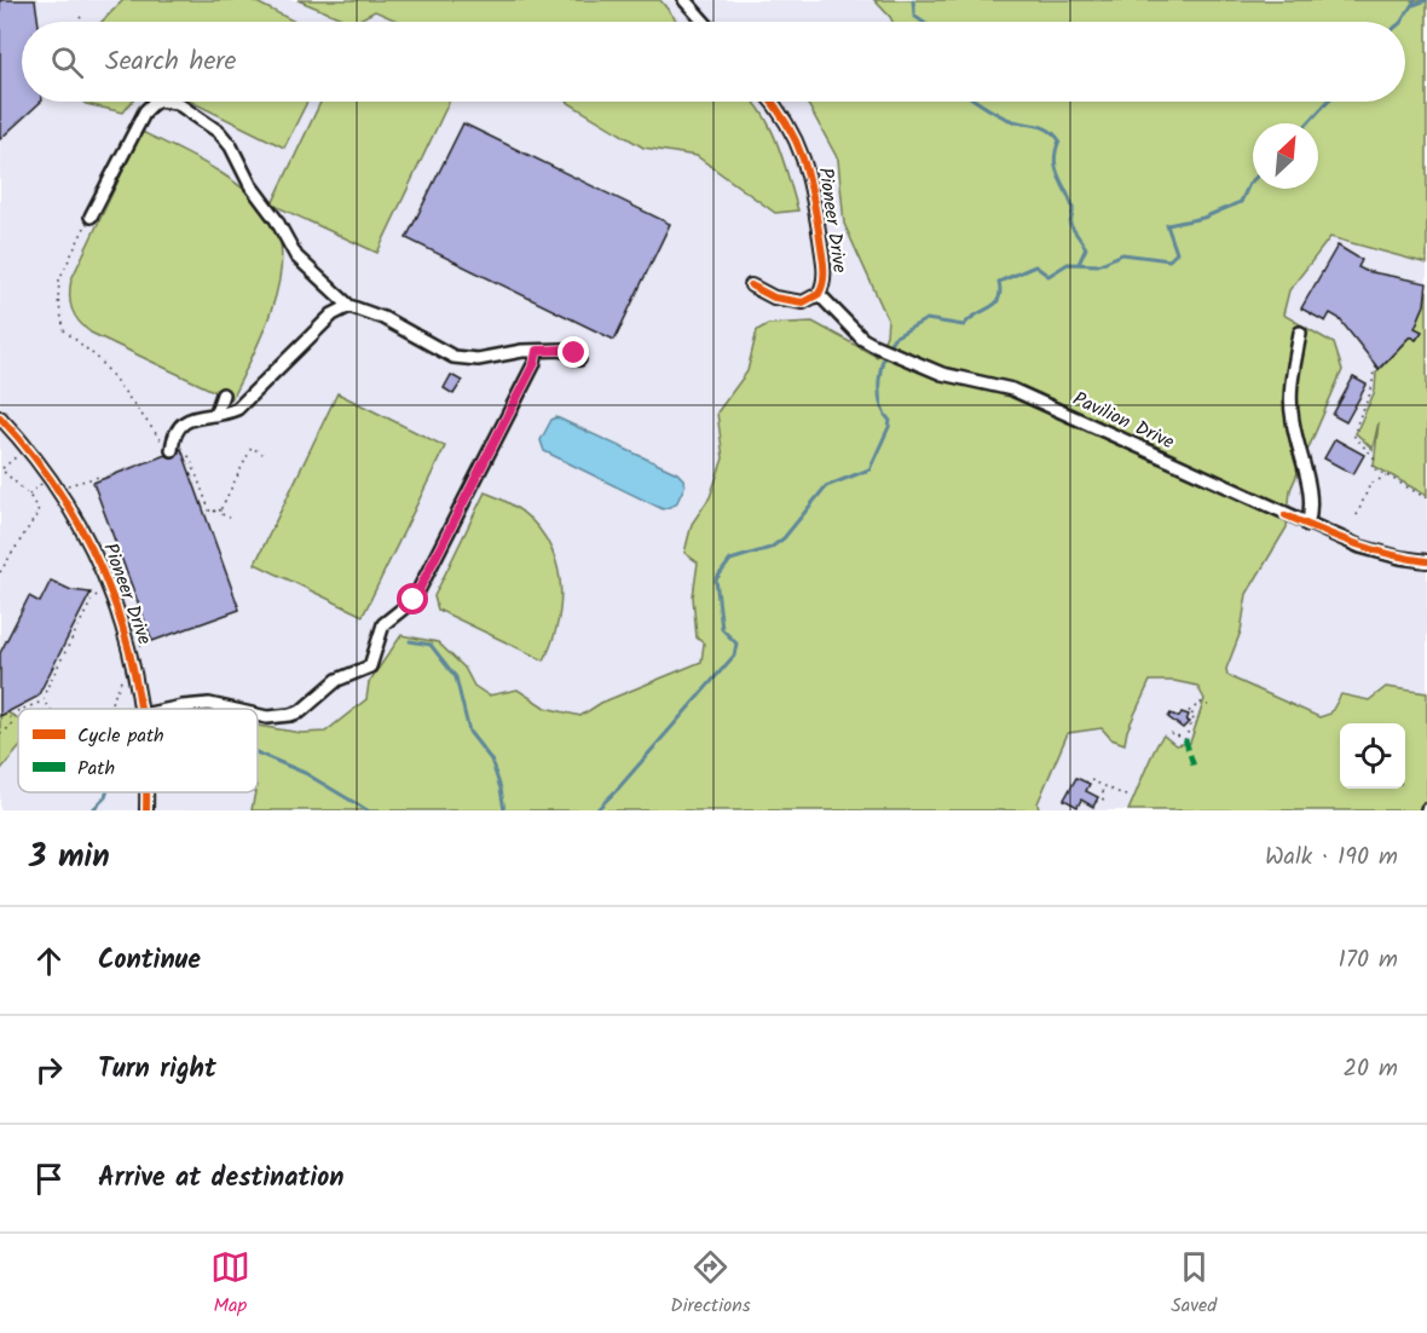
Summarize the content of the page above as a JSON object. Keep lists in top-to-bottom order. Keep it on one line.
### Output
{"streets":{"street":["Pioneer Drive","Pavilion Drive"]},"crossings":[["Pioneer Drive","Pavilion Drive"]],"legend":["Cycle path","Path"],"north":"top right","page":{"search":"Search here","heading":["3 min","Walk · 190 m"],"list":[["Continue","170 m"],["Turn right","20 m"],"Arrive at destination"],"nav":["Map","Directions","Saved"]}}
